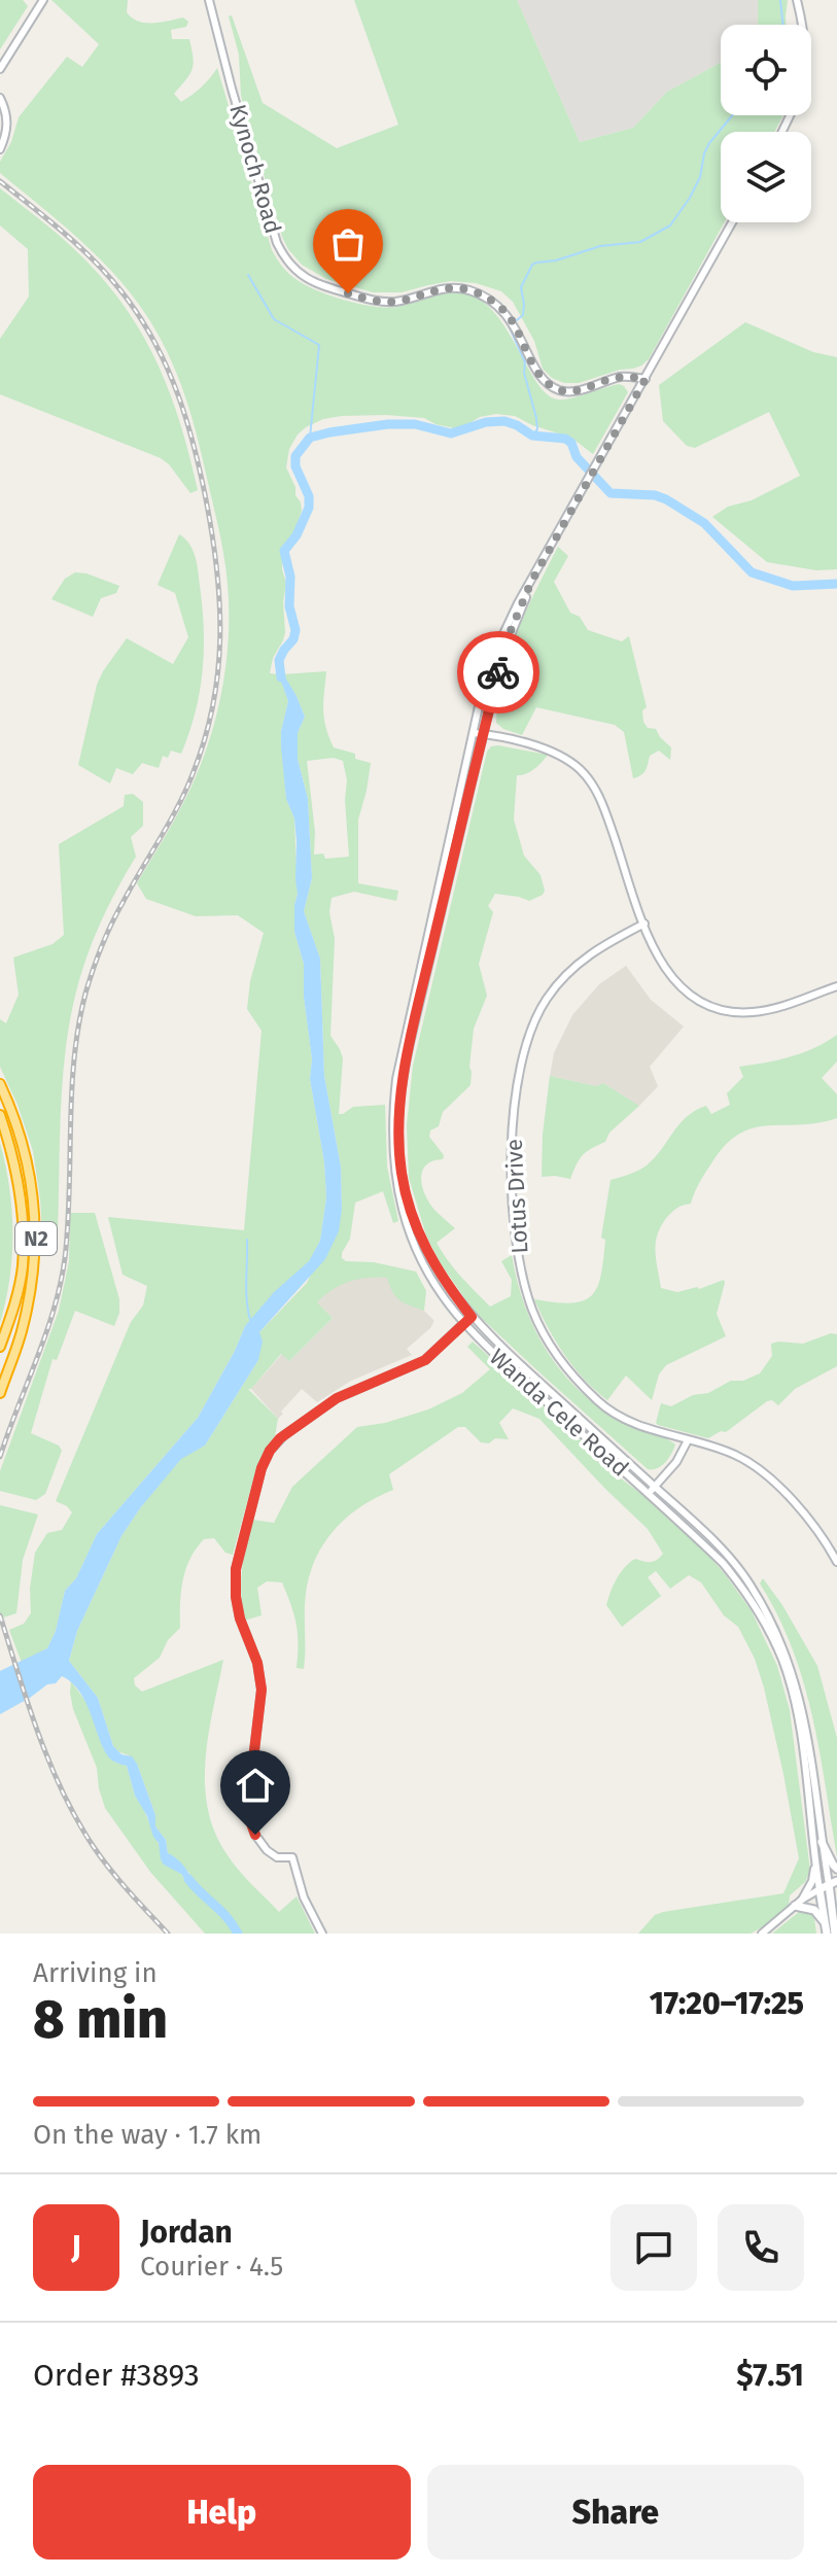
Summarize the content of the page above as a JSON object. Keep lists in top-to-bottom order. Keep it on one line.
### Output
{"streets":{"highway":["N2"],"main road":["Wanda Cele Road"],"street":["Kynoch Road","Lotus Drive"]},"crossings":[["Kynoch Road","Wanda Cele Road"]],"page":{"heading":["8 min","Arriving in","17:20–17:25"],"panel":["Jordan","Courier · 4.5","Order #3893","$7.51"],"bar":"On the way · 1.7 km","round":"J","buttons":["Help","Share"]}}
